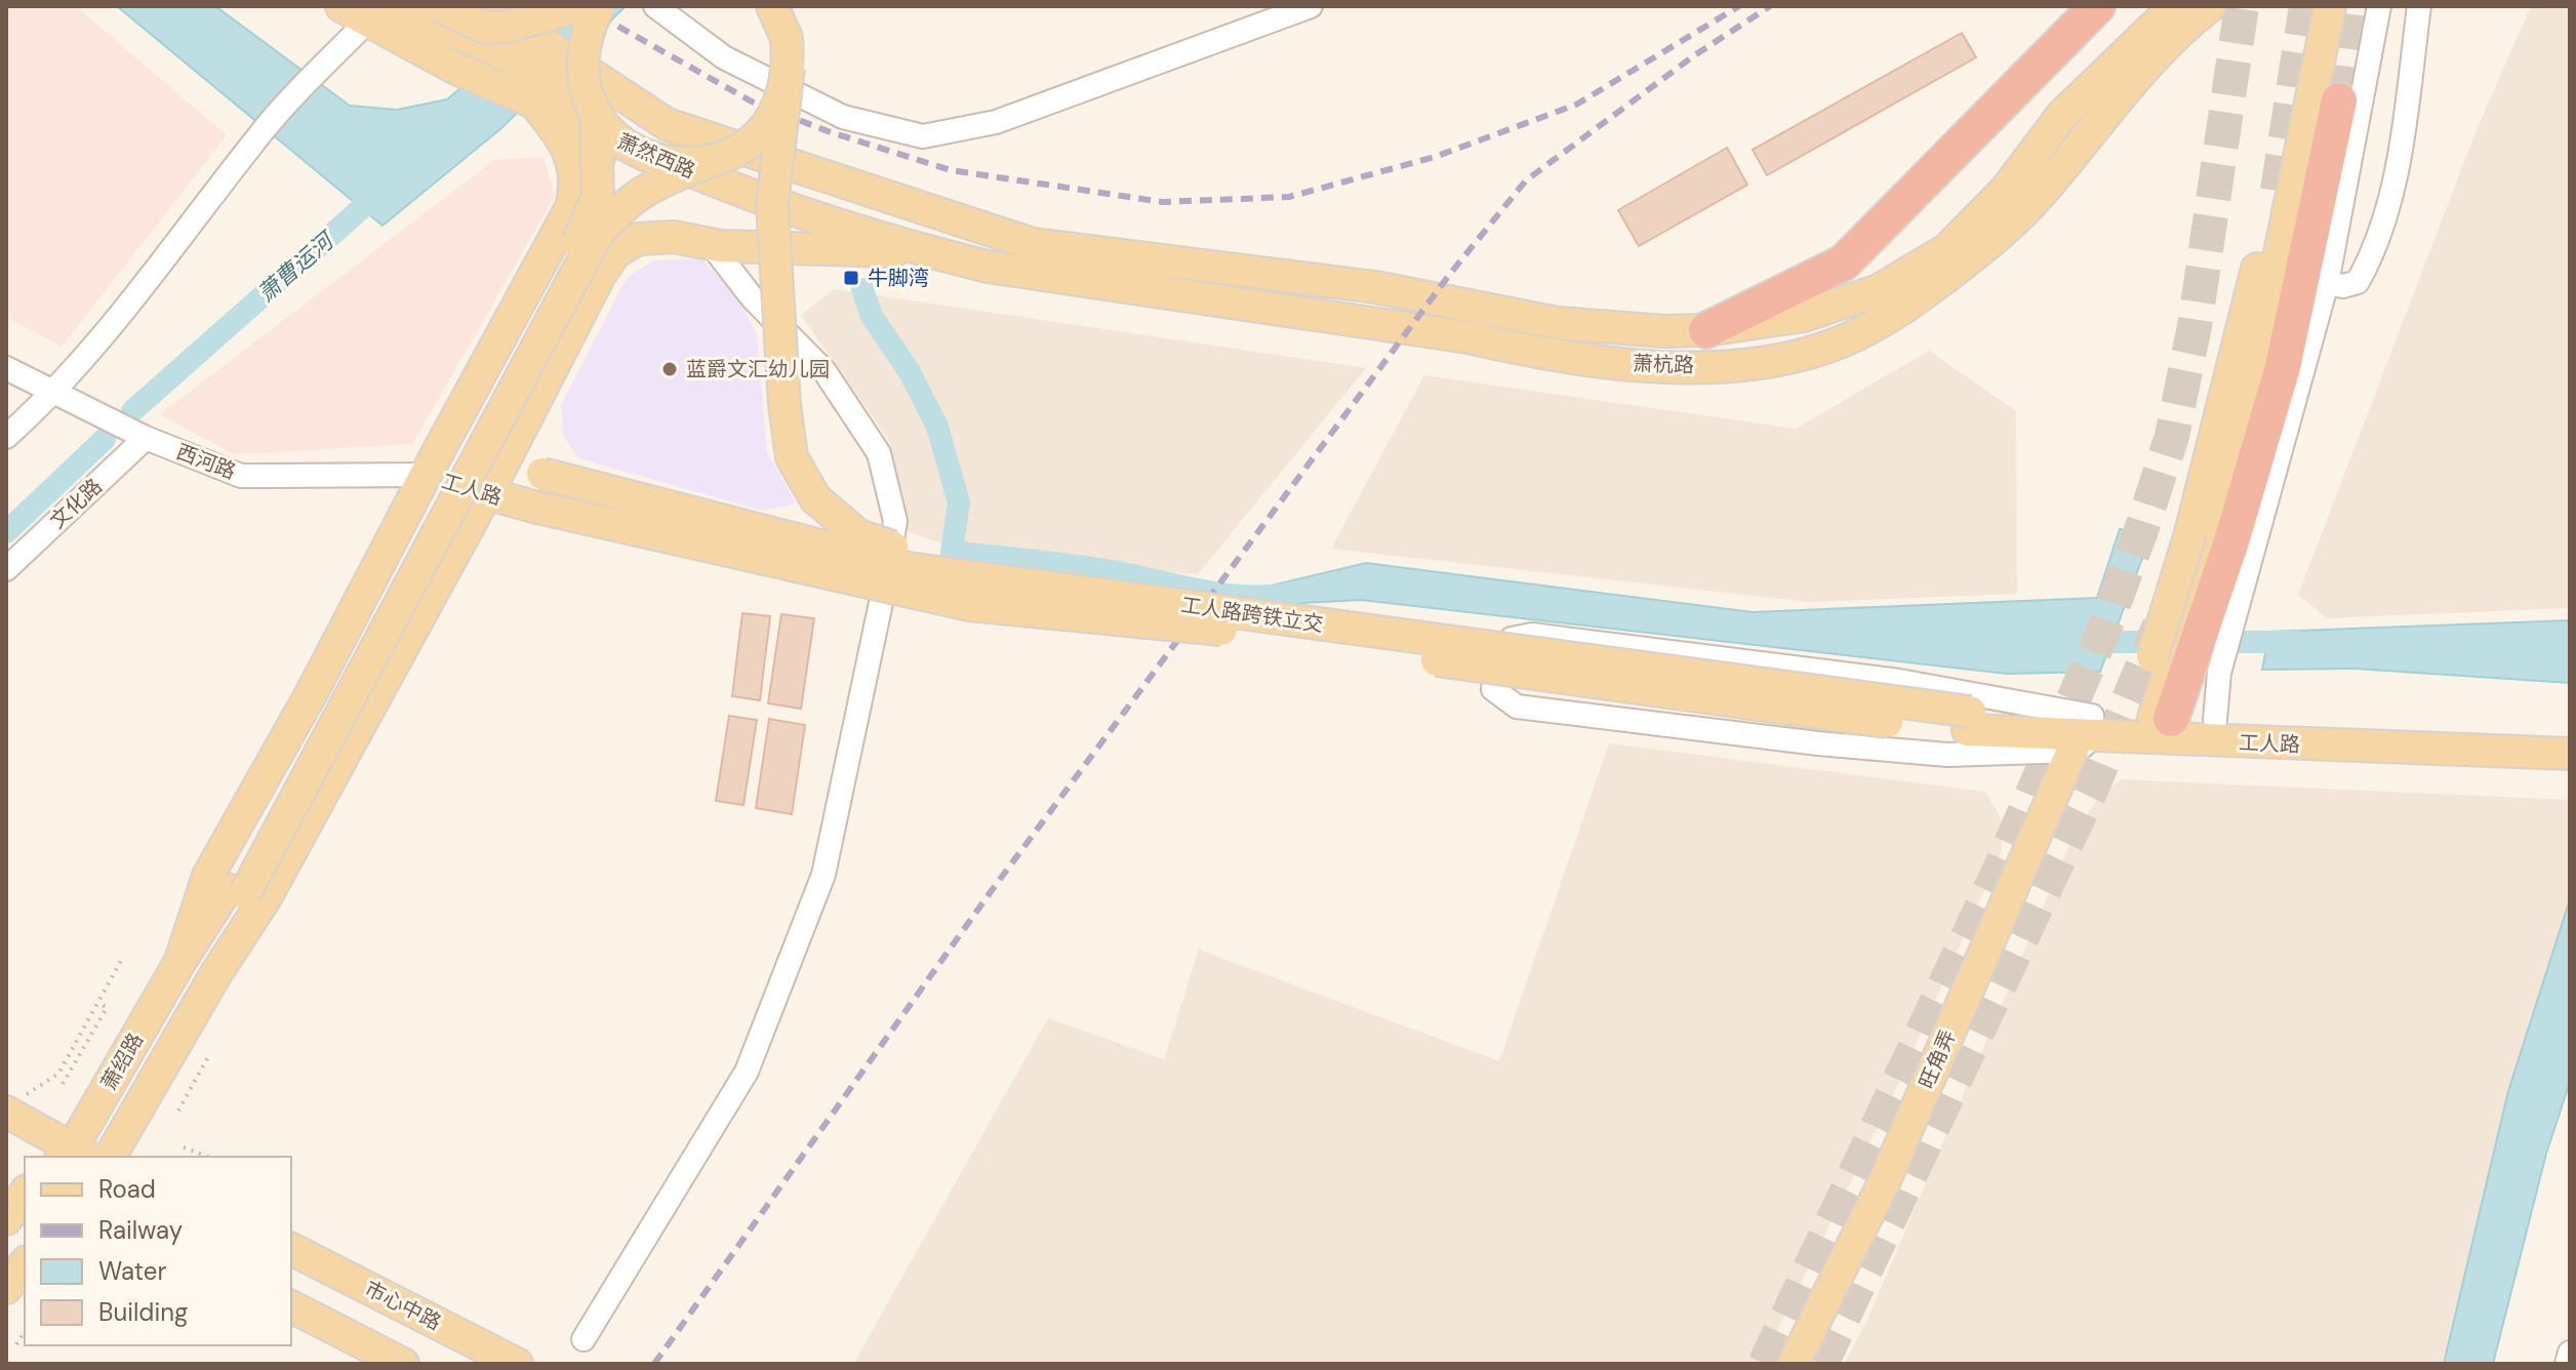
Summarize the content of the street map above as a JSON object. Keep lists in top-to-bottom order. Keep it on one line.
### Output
{"streets":{"main road":["萧然西路","萧杭路","工人路","工人路跨铁立交","旺角弄","萧绍路","市心中路"],"street":["西河路","文化路"]},"crossings":[["萧然西路","萧杭路"],["西河路","工人路"],["西河路","文化路"],["工人路","工人路跨铁立交"]],"water":["萧曹运河"],"places":{"transit":["牛脚湾"],"other":["蓝爵文汇幼儿园"]},"legend":["Road","Railway","Water","Building"]}
